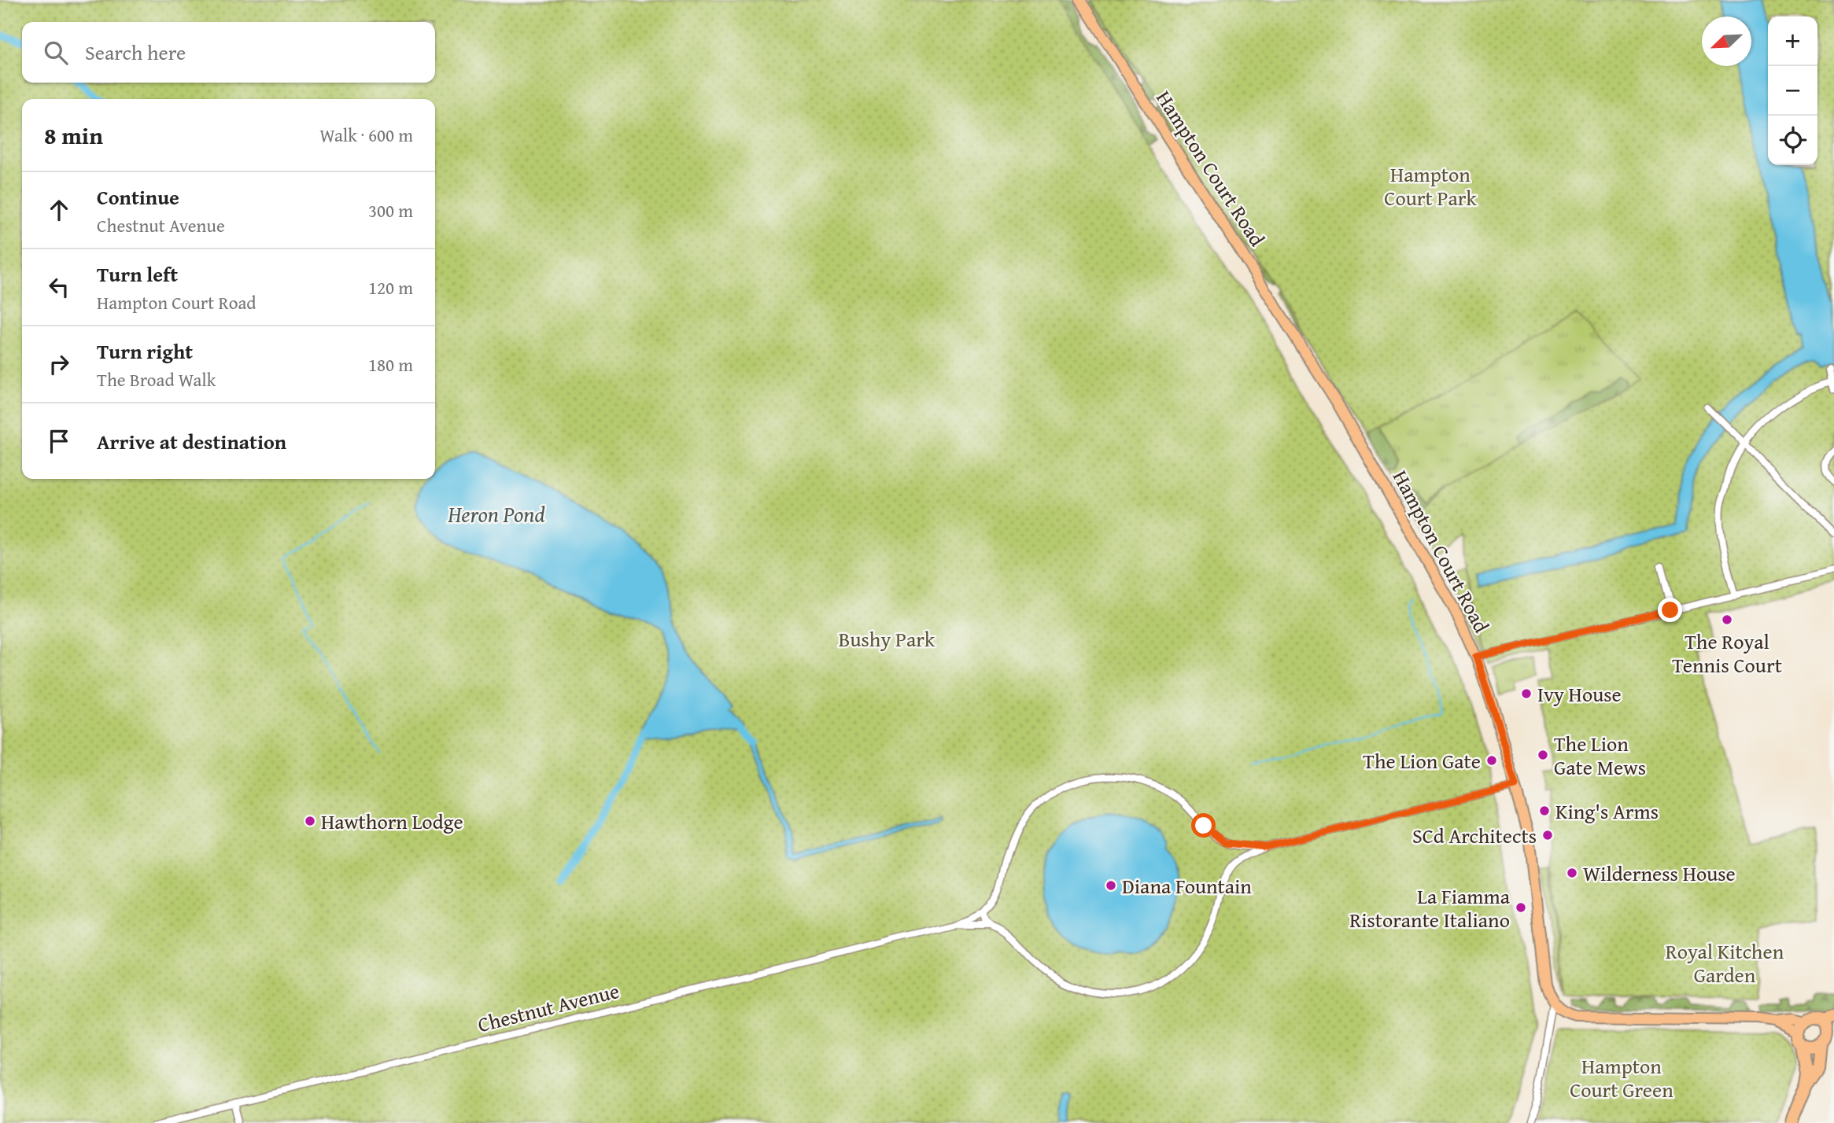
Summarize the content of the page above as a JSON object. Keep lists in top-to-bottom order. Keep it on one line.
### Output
{"streets":{"main road":["Hampton Court Road"],"street":["Chestnut Avenue"]},"water":["Heron Pond"],"parks":["Hampton Court Park","Bushy Park","Royal Kitchen Garden","Hampton Court Green"],"places":["The Royal Tennis Court","Ivy House","The Lion Gate Mews","The Lion Gate","King's Arms","Hawthorn Lodge","SCd Architects","Wilderness House","Diana Fountain","La Fiamma Ristorante Italiano"],"north":"bottom left","page":{"map_buttons":["+","−"],"search":"Search here","heading":["8 min","Walk · 600 m"],"list":[["Continue","Chestnut Avenue","300 m"],["Turn left","Hampton Court Road","120 m"],["Turn right","The Broad Walk","180 m"],"Arrive at destination"]}}
